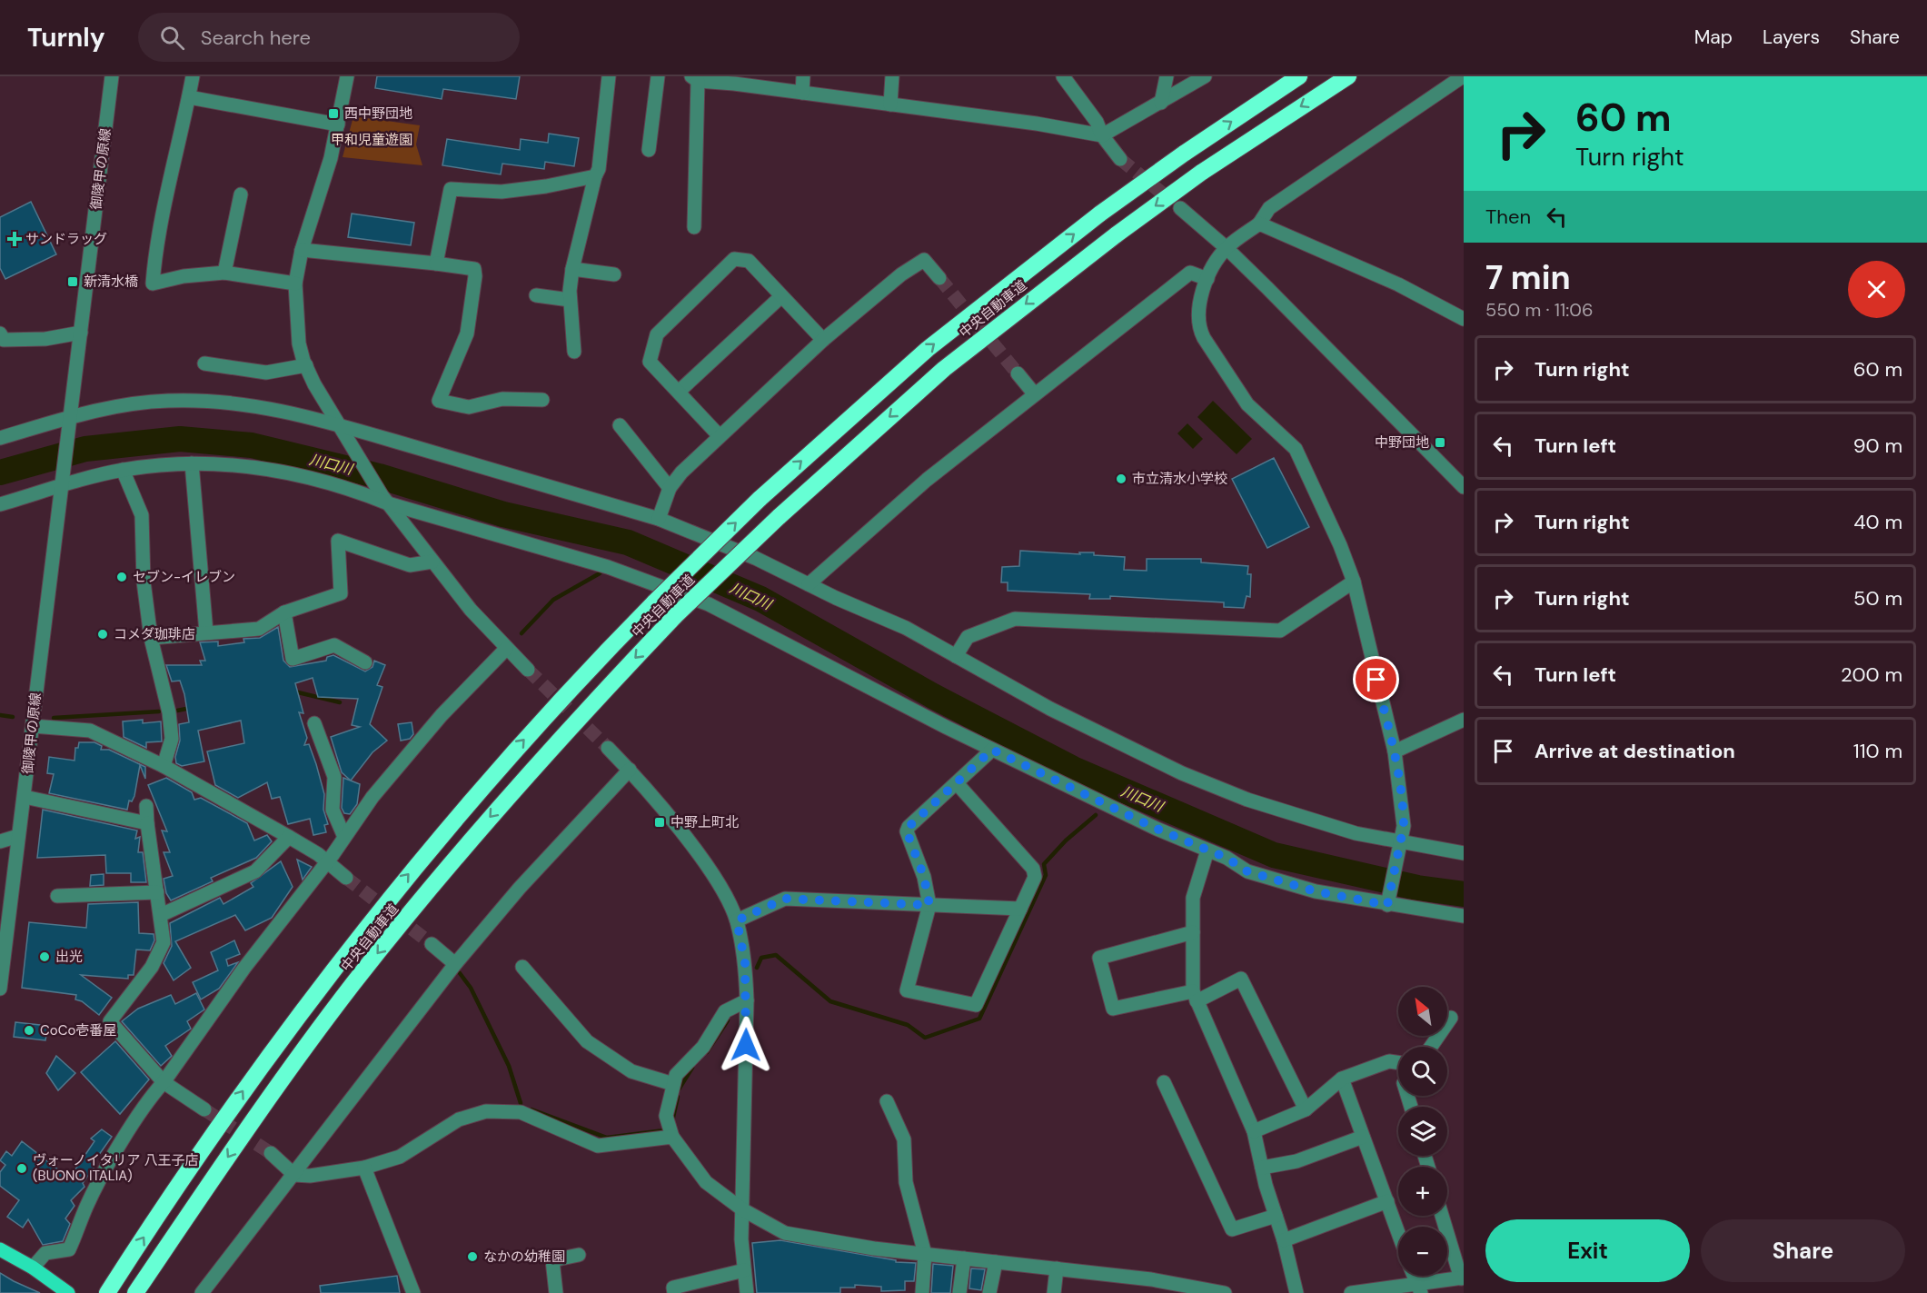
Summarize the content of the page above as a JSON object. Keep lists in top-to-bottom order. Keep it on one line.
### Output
{"streets":{"highway":["中央自動車道"],"street":["御陵甲の原線"]},"water":["川口川"],"parks":["甲和児童遊園"],"places":{"transit":["西中野団地","新清水橋","中野団地","中野上町北"],"health":["サンドラッグ"],"other":["市立清水小学校","セブン-イレブン","コメダ珈琲店","出光","CoCo壱番屋","ヴォーノイタリア 八王子店 (BUONO ITALIA)","なかの幼稚園"]},"north":"top left","page":{"header":"Turnly","search":"Search here","nav":["Map","Layers","Share"],"turn":["60 m","Turn right"],"then":"Then","heading":["7 min","550 m · 11:06"],"list":[{"name":"Turn right","value":"60 m"},{"name":"Turn left","value":"90 m"},{"name":"Turn right","value":"40 m"},{"name":"Turn right","value":"50 m"},{"name":"Turn left","value":"200 m"},{"name":"Arrive at destination","value":"110 m"}],"map_buttons":["+","−"],"buttons":["Exit","Share"]}}
